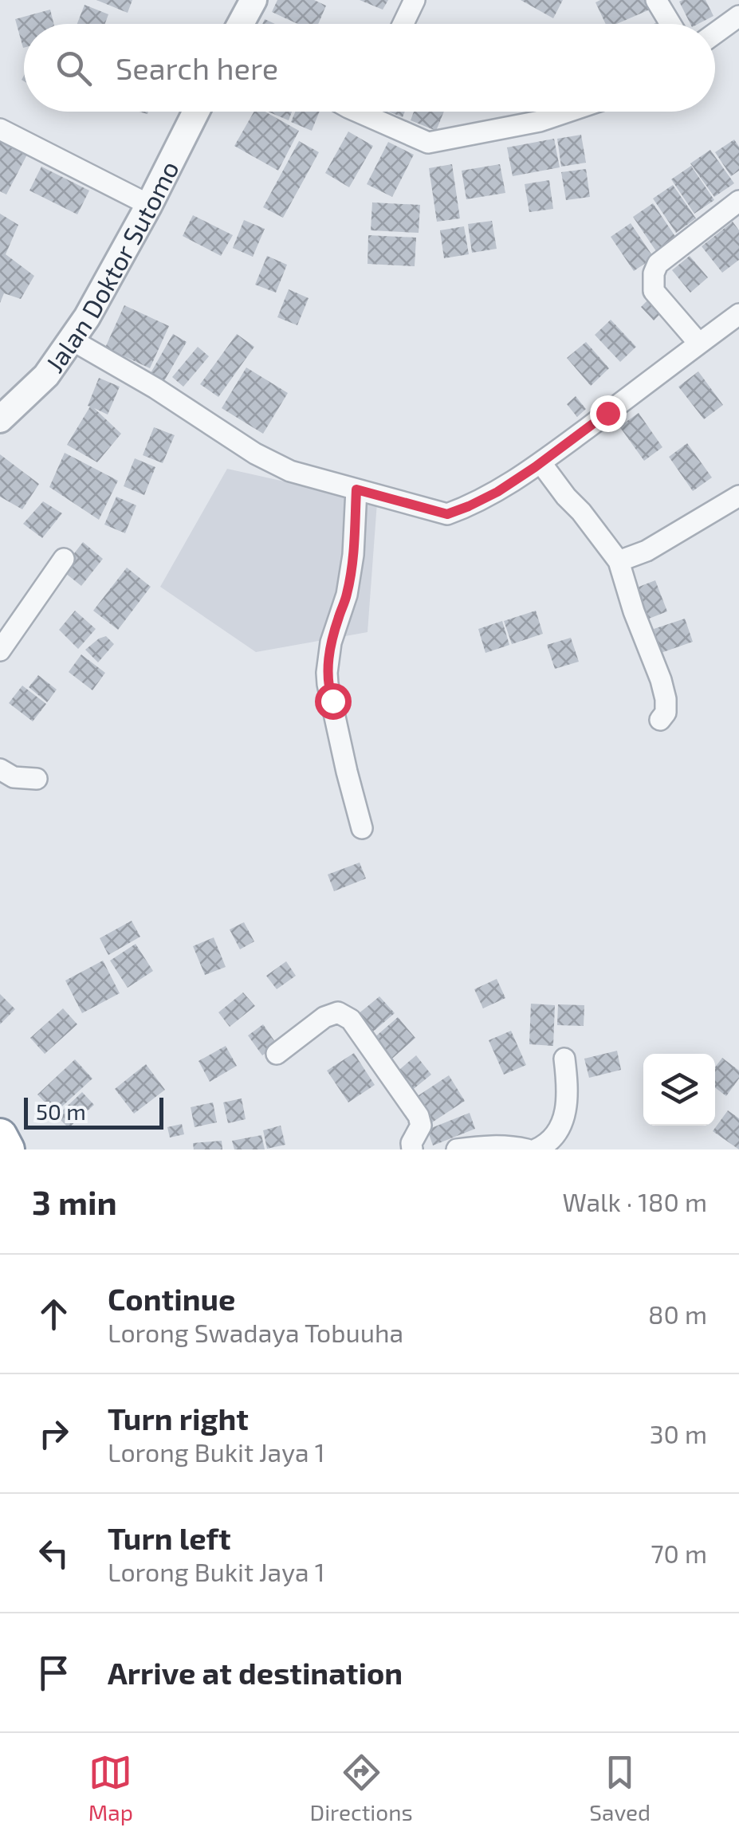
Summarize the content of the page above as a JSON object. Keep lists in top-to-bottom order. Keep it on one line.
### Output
{"streets":{"street":["Jalan Doktor Sutomo"]},"scale_bar":"50 m","page":{"search":"Search here","scale":"50 m","heading":["3 min","Walk · 180 m"],"list":[["Continue","Lorong Swadaya Tobuuha","80 m"],["Turn right","Lorong Bukit Jaya 1","30 m"],["Turn left","Lorong Bukit Jaya 1","70 m"],"Arrive at destination"],"nav":["Map","Directions","Saved"]}}
